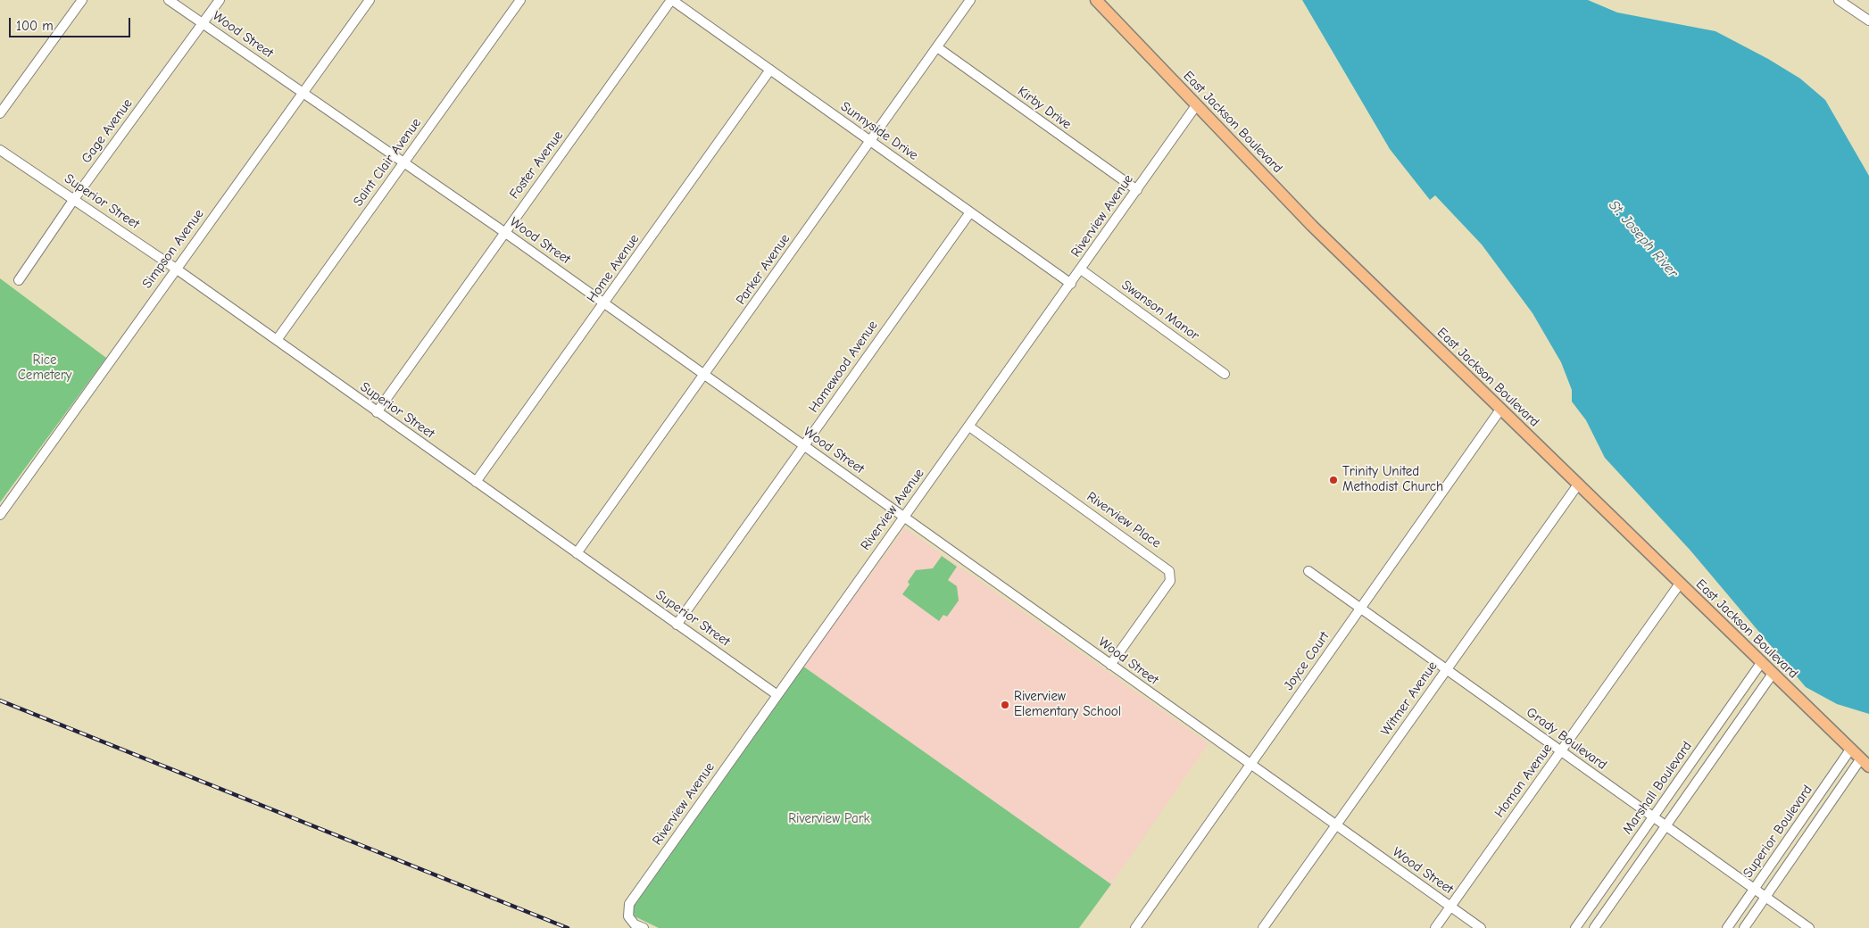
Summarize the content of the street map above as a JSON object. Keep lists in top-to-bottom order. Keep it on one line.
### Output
{"streets":{"main road":["East Jackson Boulevard"],"street":["Wood Street","Kirby Drive","Gage Avenue","Sunnyside Drive","Saint Clair Avenue","Foster Avenue","Superior Street","Riverview Avenue","Simpson Avenue","Home Avenue","Parker Avenue","Swanson Manor","Homewood Avenue","Riverview Place","Joyce Court","Witmer Avenue","Grady Boulevard","Homan Avenue","Marshall Boulevard","Superior Boulevard"]},"crossings":[["Wood Street","Gage Avenue"],["Wood Street","Saint Clair Avenue"],["Wood Street","Foster Avenue"],["Wood Street","Riverview Avenue"],["Wood Street","Simpson Avenue"],["Wood Street","Home Avenue"],["Wood Street","Parker Avenue"],["Wood Street","Homewood Avenue"],["Wood Street","Riverview Place"],["Wood Street","Joyce Court"],["Wood Street","Witmer Avenue"],["Wood Street","Homan Avenue"],["Kirby Drive","Riverview Avenue"],["Kirby Drive","Parker Avenue"],["East Jackson Boulevard","Riverview Avenue"],["East Jackson Boulevard","Joyce Court"],["East Jackson Boulevard","Witmer Avenue"],["East Jackson Boulevard","Homan Avenue"],["East Jackson Boulevard","Marshall Boulevard"],["East Jackson Boulevard","Superior Boulevard"],["Gage Avenue","Superior Street"],["Sunnyside Drive","Foster Avenue"],["Sunnyside Drive","Riverview Avenue"],["Sunnyside Drive","Home Avenue"],["Sunnyside Drive","Parker Avenue"],["Sunnyside Drive","Homewood Avenue"],["Saint Clair Avenue","Superior Street"],["Foster Avenue","Superior Street"],["Superior Street","Riverview Avenue"],["Superior Street","Simpson Avenue"],["Superior Street","Home Avenue"],["Superior Street","Parker Avenue"],["Superior Street","Homewood Avenue"],["Riverview Avenue","Swanson Manor"],["Riverview Avenue","Riverview Place"],["Joyce Court","Grady Boulevard"],["Witmer Avenue","Grady Boulevard"],["Grady Boulevard","Homan Avenue"],["Grady Boulevard","Marshall Boulevard"],["Grady Boulevard","Superior Boulevard"]],"water":["St. Joseph River"],"parks":["Rice Cemetery","Riverview Park"],"places":["Trinity United Methodist Church","Riverview Elementary School"],"scale_bar":"100 m"}
